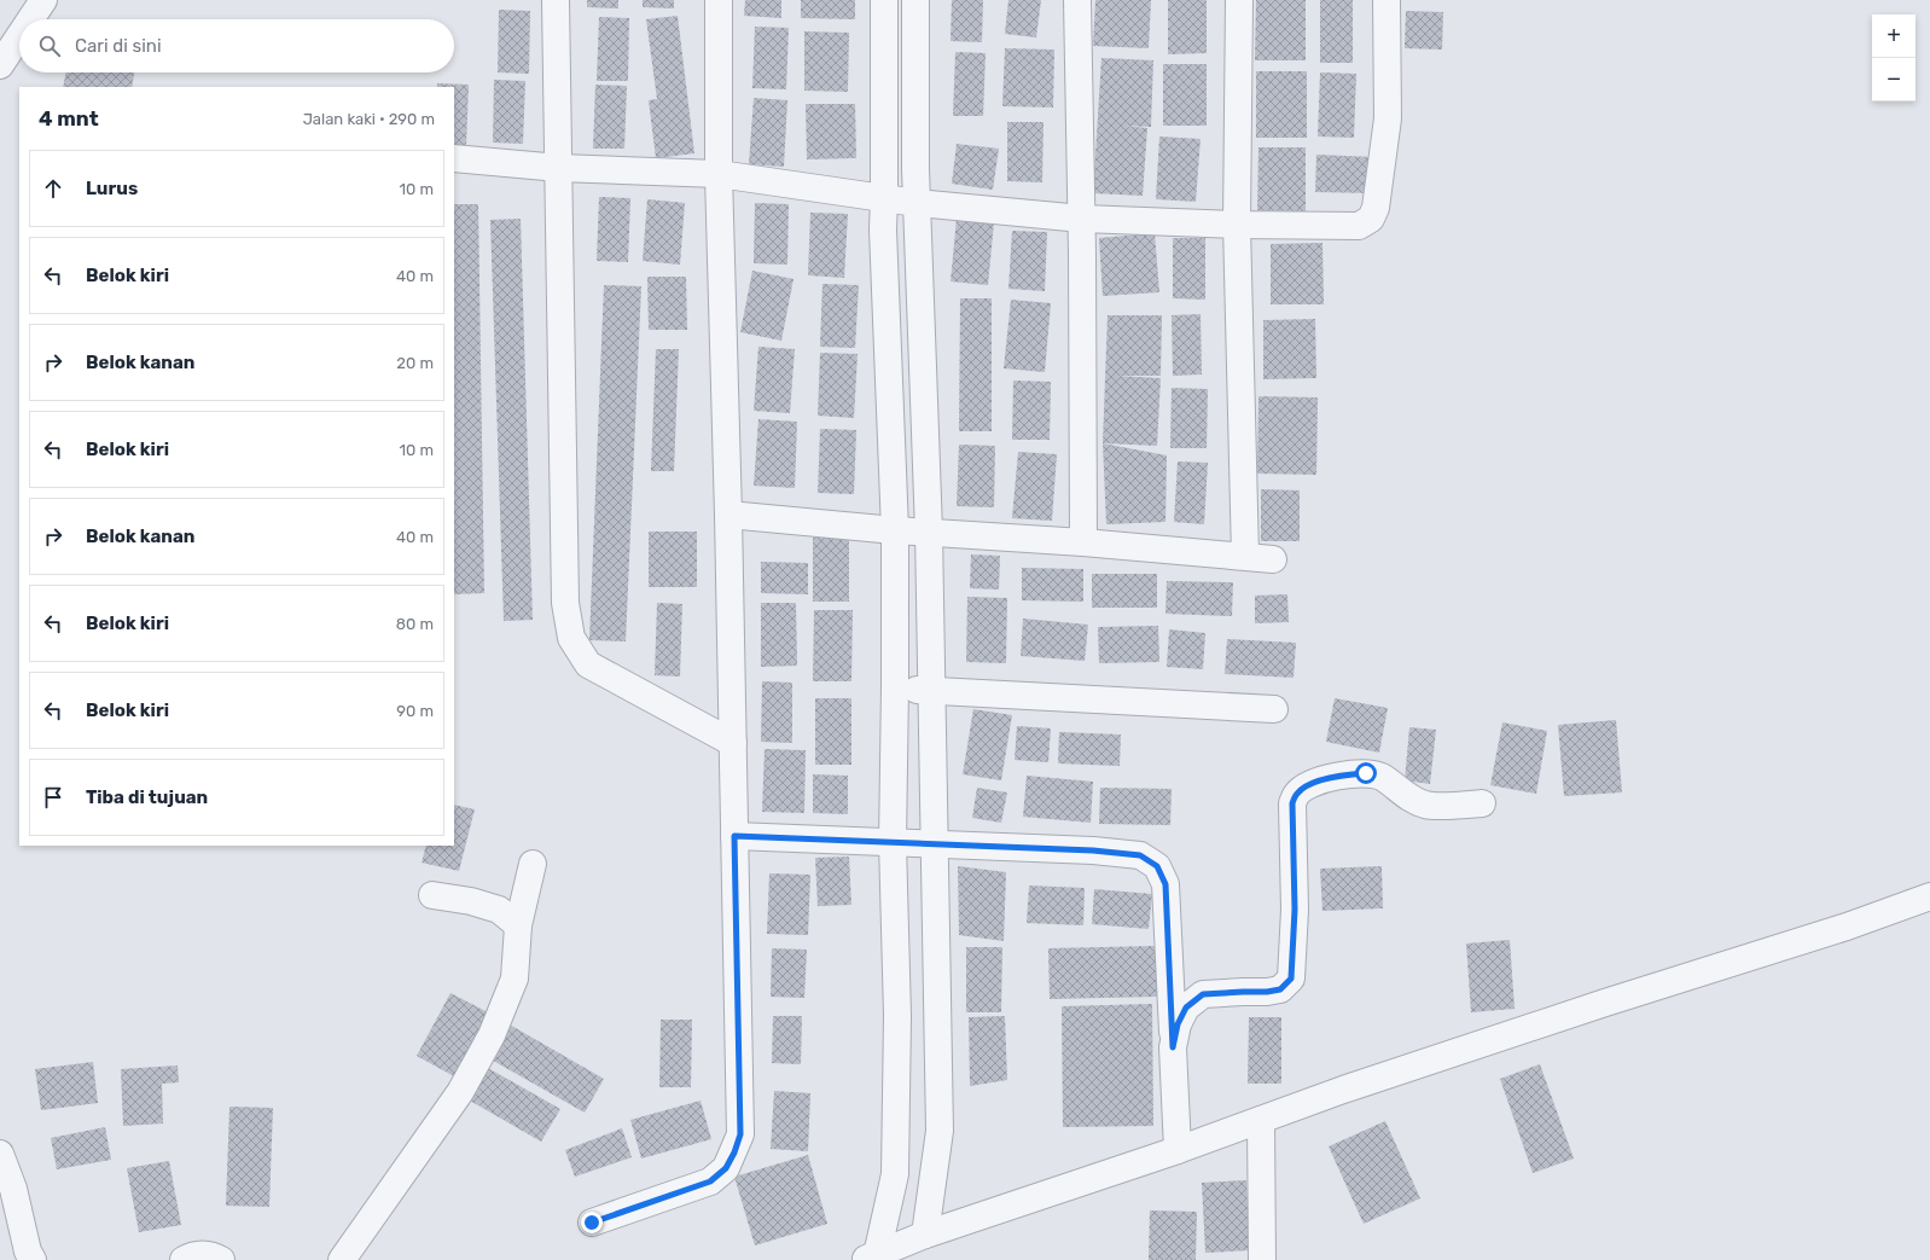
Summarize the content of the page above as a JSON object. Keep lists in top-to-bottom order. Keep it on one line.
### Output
{"page":{"map_buttons":["+","−"],"search":"Cari di sini","heading":["4 mnt","Jalan kaki · 290 m"],"list":[["Lurus","10 m"],["Belok kiri","40 m"],["Belok kanan","20 m"],["Belok kiri","10 m"],["Belok kanan","40 m"],["Belok kiri","80 m"],["Belok kiri","90 m"],"Tiba di tujuan"]}}
